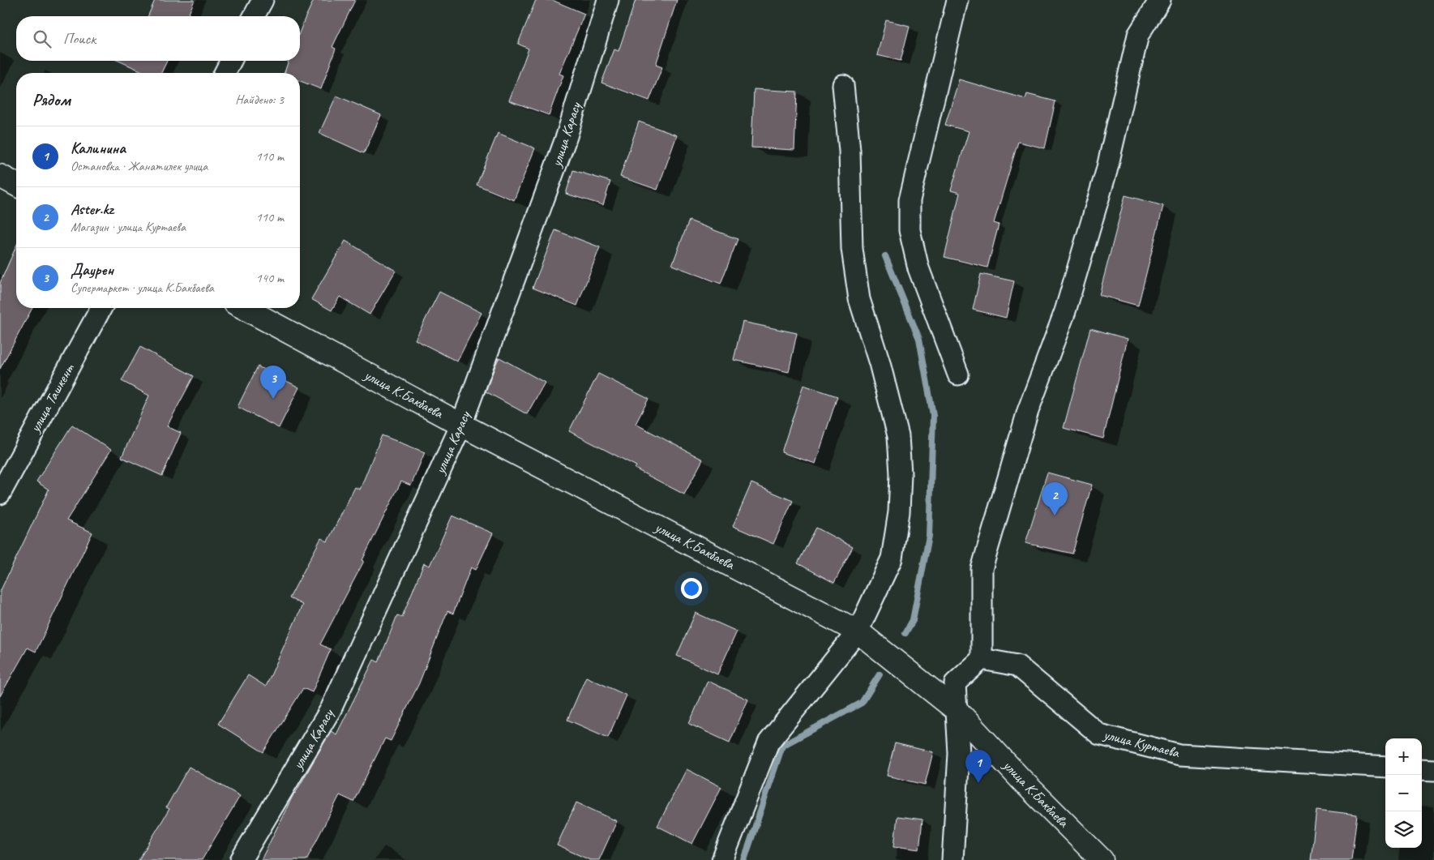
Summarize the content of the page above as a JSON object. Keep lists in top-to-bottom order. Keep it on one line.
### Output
{"streets":{"street":["улица Карасу","улица К.Бакбаева","улица Ташкент","улица Куртаева"]},"crossings":[["улица Карасу","улица К.Бакбаева"]],"page":{"search":"Поиск","heading":["Рядом","Найдено: 3"],"list":[{"mark":"1","name":"Калинина","note":"Остановка · Жанатилек улица","value":"110 m"},{"mark":"2","name":"Aster.kz","note":"Магазин · улица Куртаева","value":"110 m"},{"mark":"3","name":"Даурен","note":"Супермаркет · улица К.Бакбаева","value":"140 m"}],"pins":["3","2","1"],"map_buttons":["+","−"]}}
